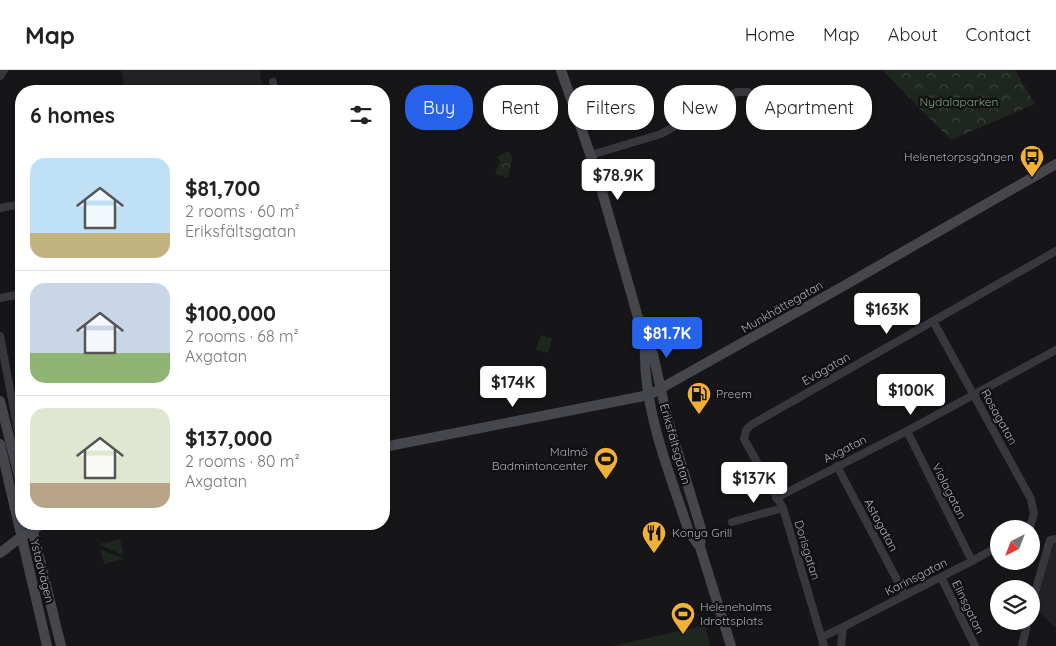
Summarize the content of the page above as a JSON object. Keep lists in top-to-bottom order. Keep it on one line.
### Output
{"streets":{"main road":["Munkhättegatan","Eriksfältsgatan","Ystadvägen"],"street":["Evagatan","Rosagatan","Axgatan","Violagatan","Astagatan","Dorisgatan","Karinsgatan","Elinsgatan"]},"crossings":[["Munkhättegatan","Eriksfältsgatan"],["Evagatan","Rosagatan"],["Evagatan","Dorisgatan"],["Rosagatan","Axgatan"],["Axgatan","Violagatan"],["Axgatan","Astagatan"],["Axgatan","Dorisgatan"],["Violagatan","Karinsgatan"],["Astagatan","Karinsgatan"],["Dorisgatan","Karinsgatan"],["Karinsgatan","Elinsgatan"]],"parks":["Nydalaparken"],"places":{"bus stop":["Helenetorpsgången"],"fuel station":["Preem"],"sports":["Malmö Badmintoncenter","Heleneholms Idrottsplats"],"restaurant":["Konya Grill"]},"north":"bottom left","page":{"header":"Map","nav":["Home","Map","About","Contact"],"chip":["Buy","Rent","Filters","New","Apartment"],"heading":"6 homes","list":[{"name":"$81,700","note":"2 rooms · 60 m² · Eriksfältsgatan"},{"name":"$100,000","note":"2 rooms · 68 m² · Axgatan"},{"name":"$137,000","note":"2 rooms · 80 m² · Axgatan"}],"price":["$78.9K","$163K","$81.7K","$174K","$100K","$137K"]}}
